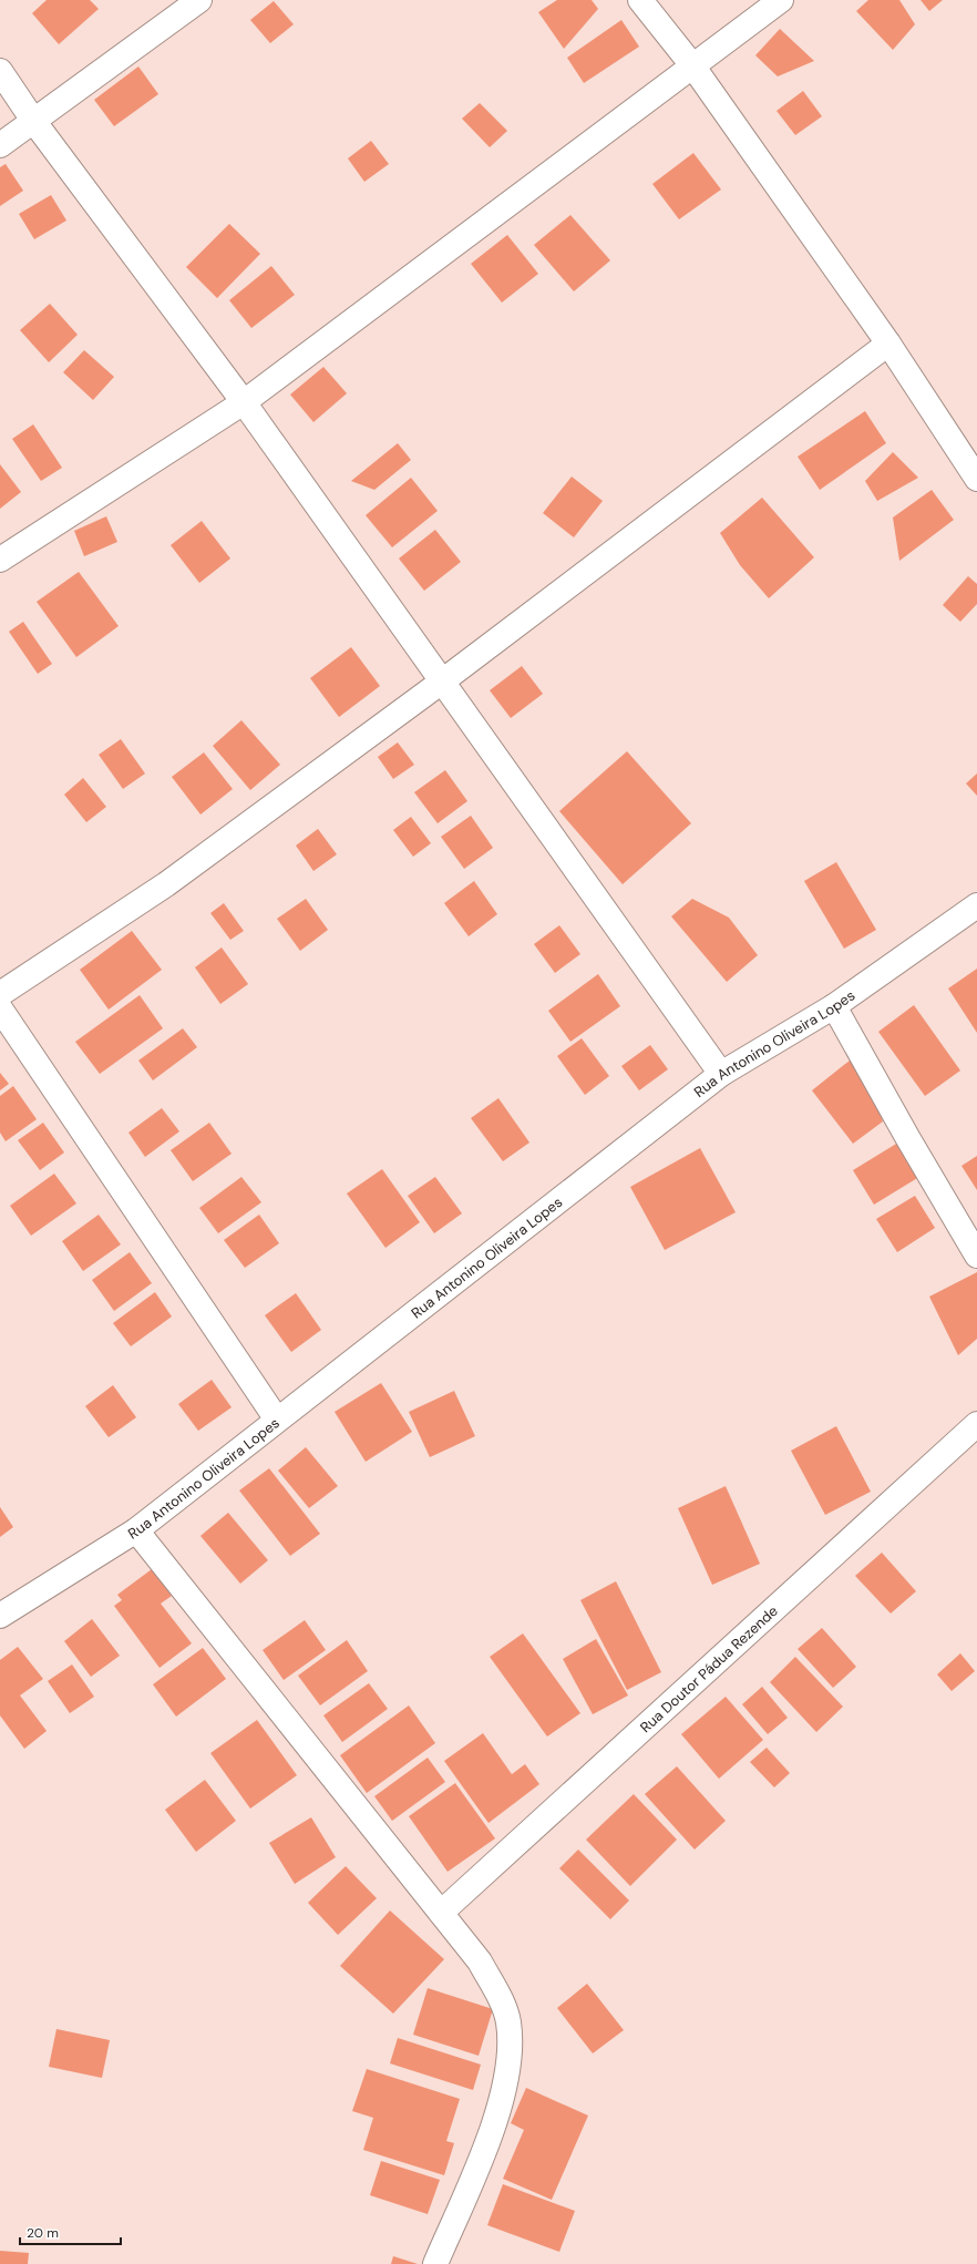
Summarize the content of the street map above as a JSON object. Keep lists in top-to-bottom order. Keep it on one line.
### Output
{"streets":{"street":["Rua Antonino Oliveira Lopes","Rua Doutor Pádua Rezende"]},"scale_bar":"20 m"}
